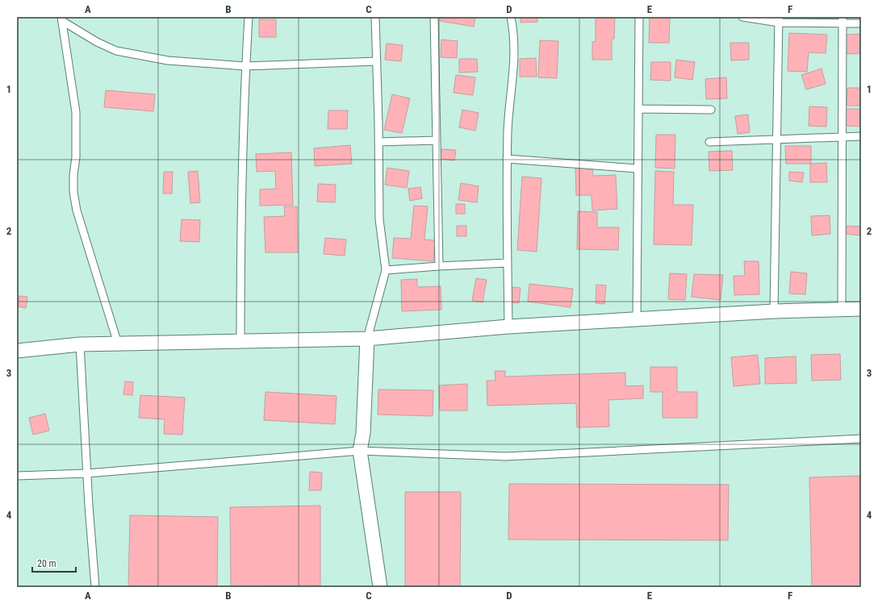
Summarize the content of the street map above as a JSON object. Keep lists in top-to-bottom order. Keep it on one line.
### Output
{"scale_bar":"20 m","grid":{"columns":["A","B","C","D","E","F"],"rows":["1","2","3","4"]}}
